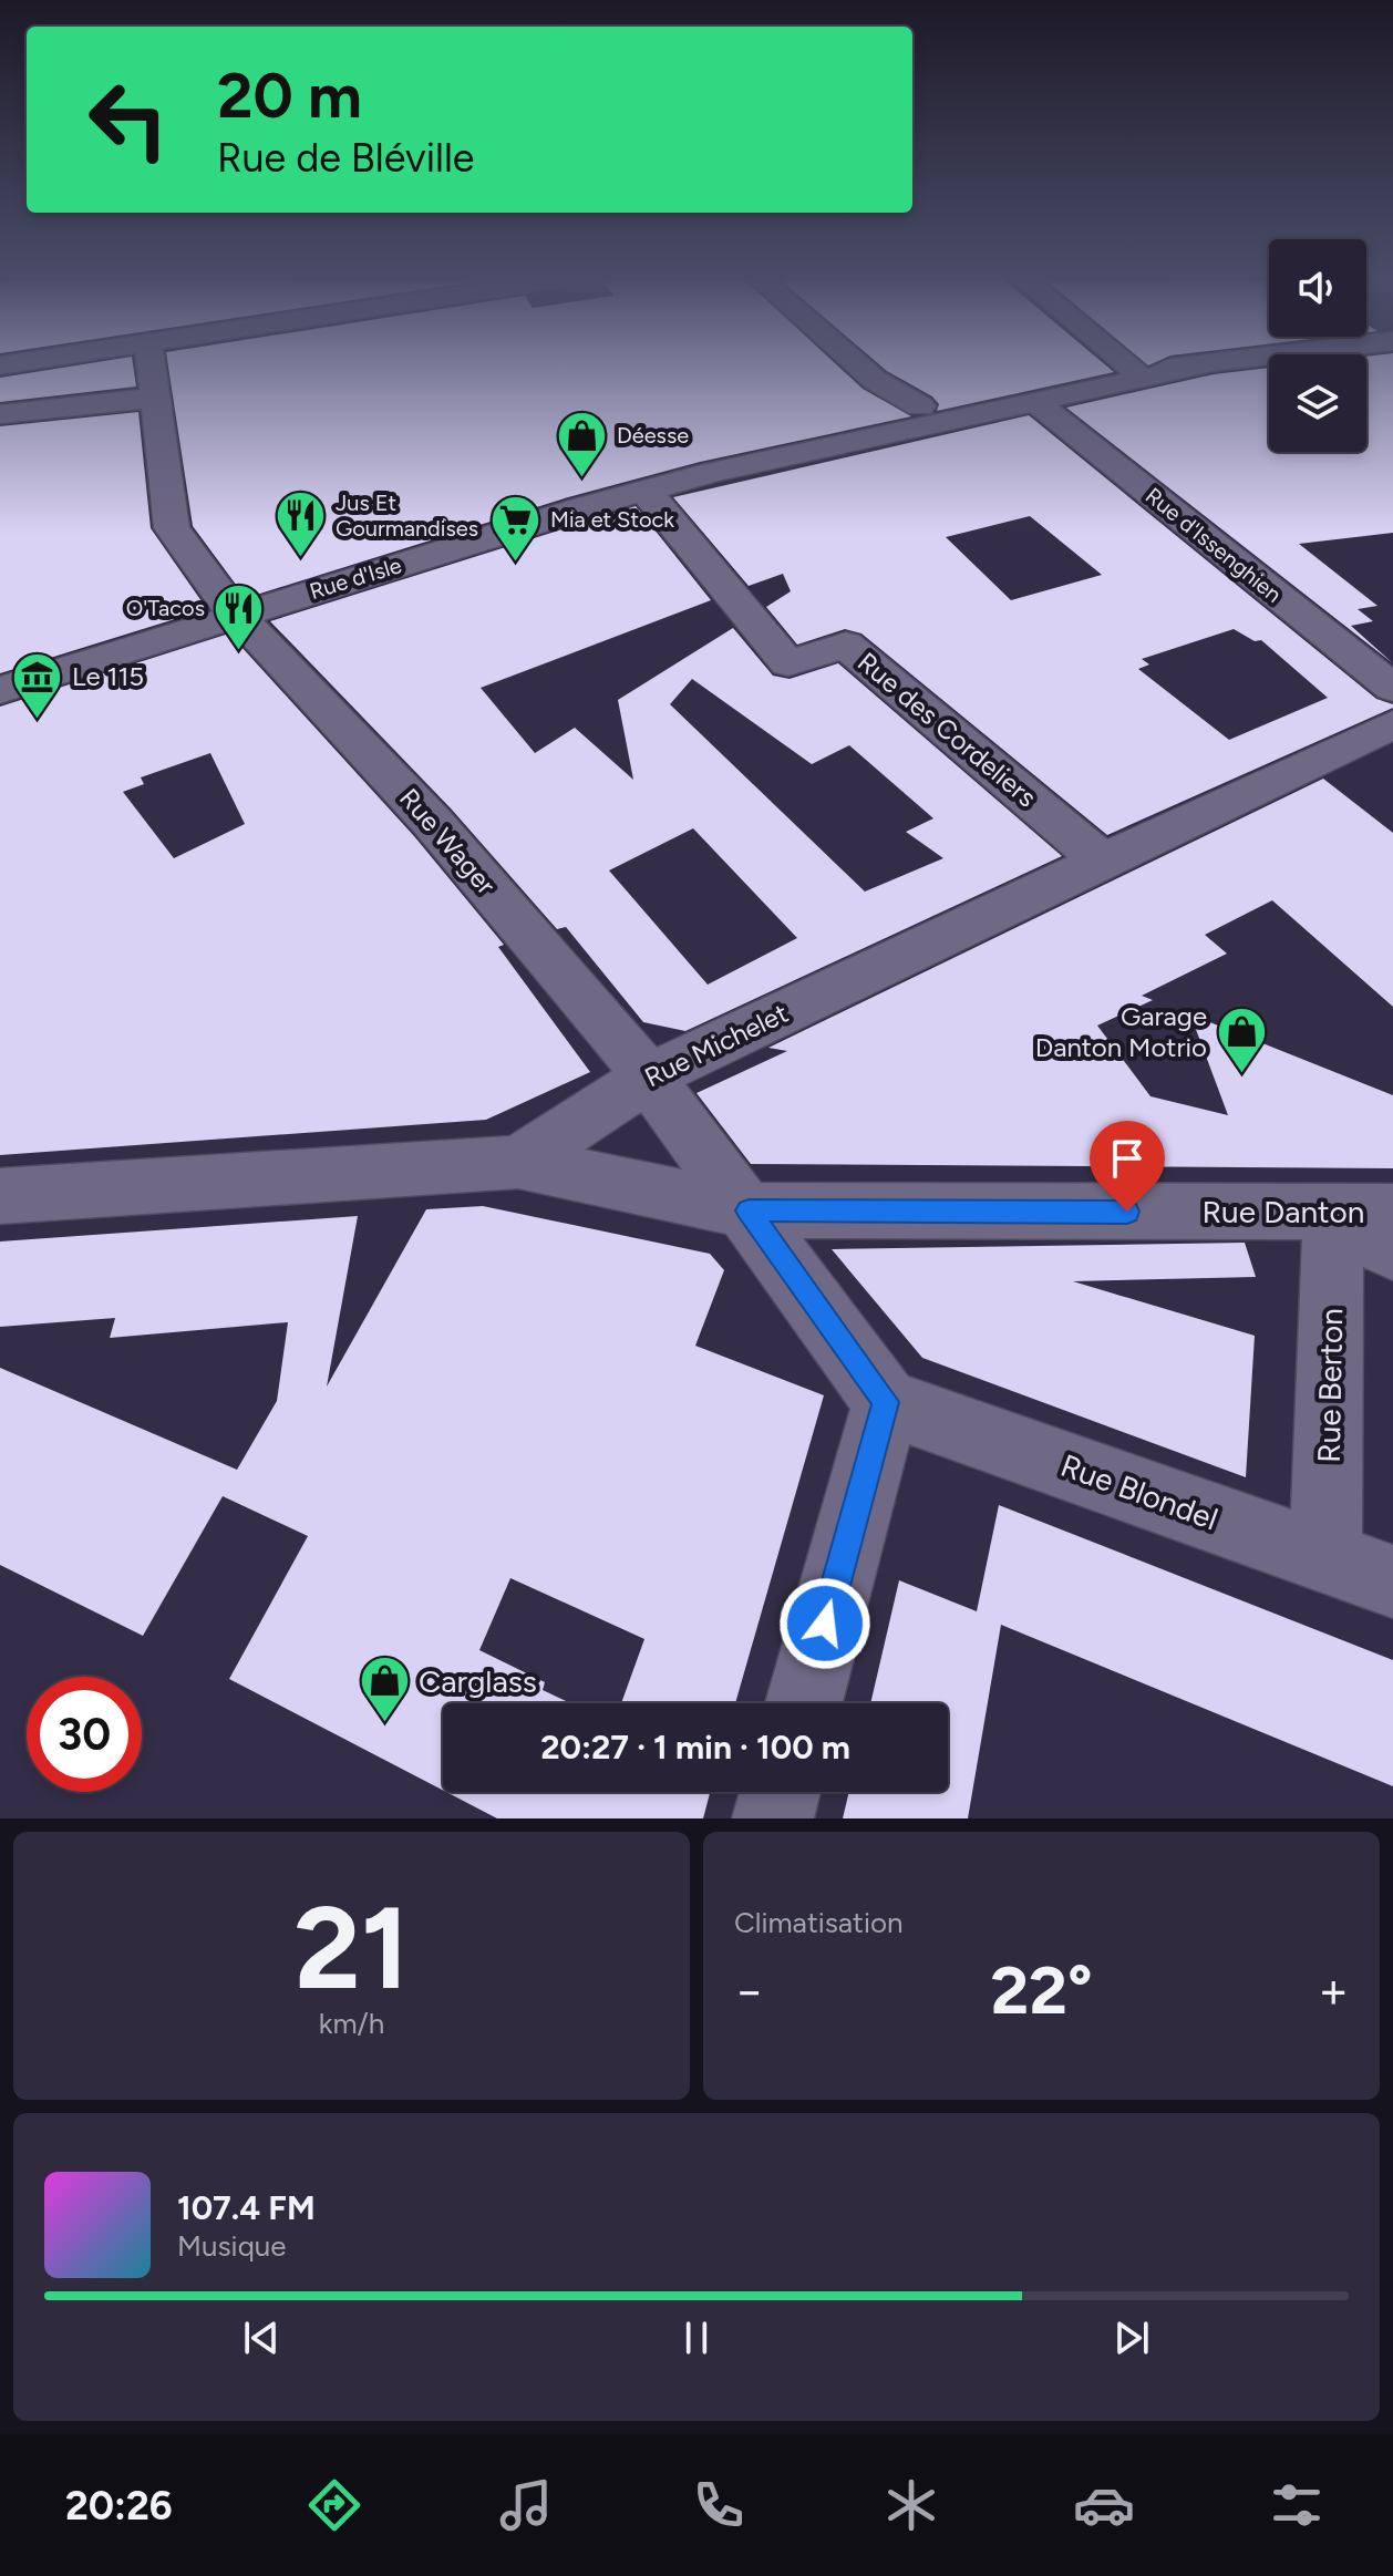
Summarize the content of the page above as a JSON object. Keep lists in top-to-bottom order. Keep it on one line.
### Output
{"streets":{"street":["Rue d'Issenghien","Rue d'Isle","Rue des Cordeliers","Rue Wager","Rue Michelet","Rue Danton","Rue Berton","Rue Blondel"]},"crossings":[["Rue d'Issenghien","Rue d'Isle"],["Rue d'Isle","Rue des Cordeliers"],["Rue d'Isle","Rue Wager"],["Rue des Cordeliers","Rue Michelet"],["Rue Wager","Rue Michelet"],["Rue Wager","Rue Danton"],["Rue Wager","Rue Blondel"],["Rue Michelet","Rue Danton"],["Rue Danton","Rue Berton"],["Rue Berton","Rue Blondel"]],"places":{"shop":["Déesse","Garage Danton Motrio","Carglass"],"restaurant":["Jus Et Gourmandises","O'Tacos"],"supermarket":["Mia et Stock"],"museum":["Le 115"]},"page":{"turn":["20 m","Rue de Bléville"],"limit":"30","trip":"20:27 · 1 min · 100 m","tile":[["21","km/h"],"Climatisation"],"heat":["−","22°","+"],"song":["107.4 FM","Musique"],"tabs":"20:26"}}
